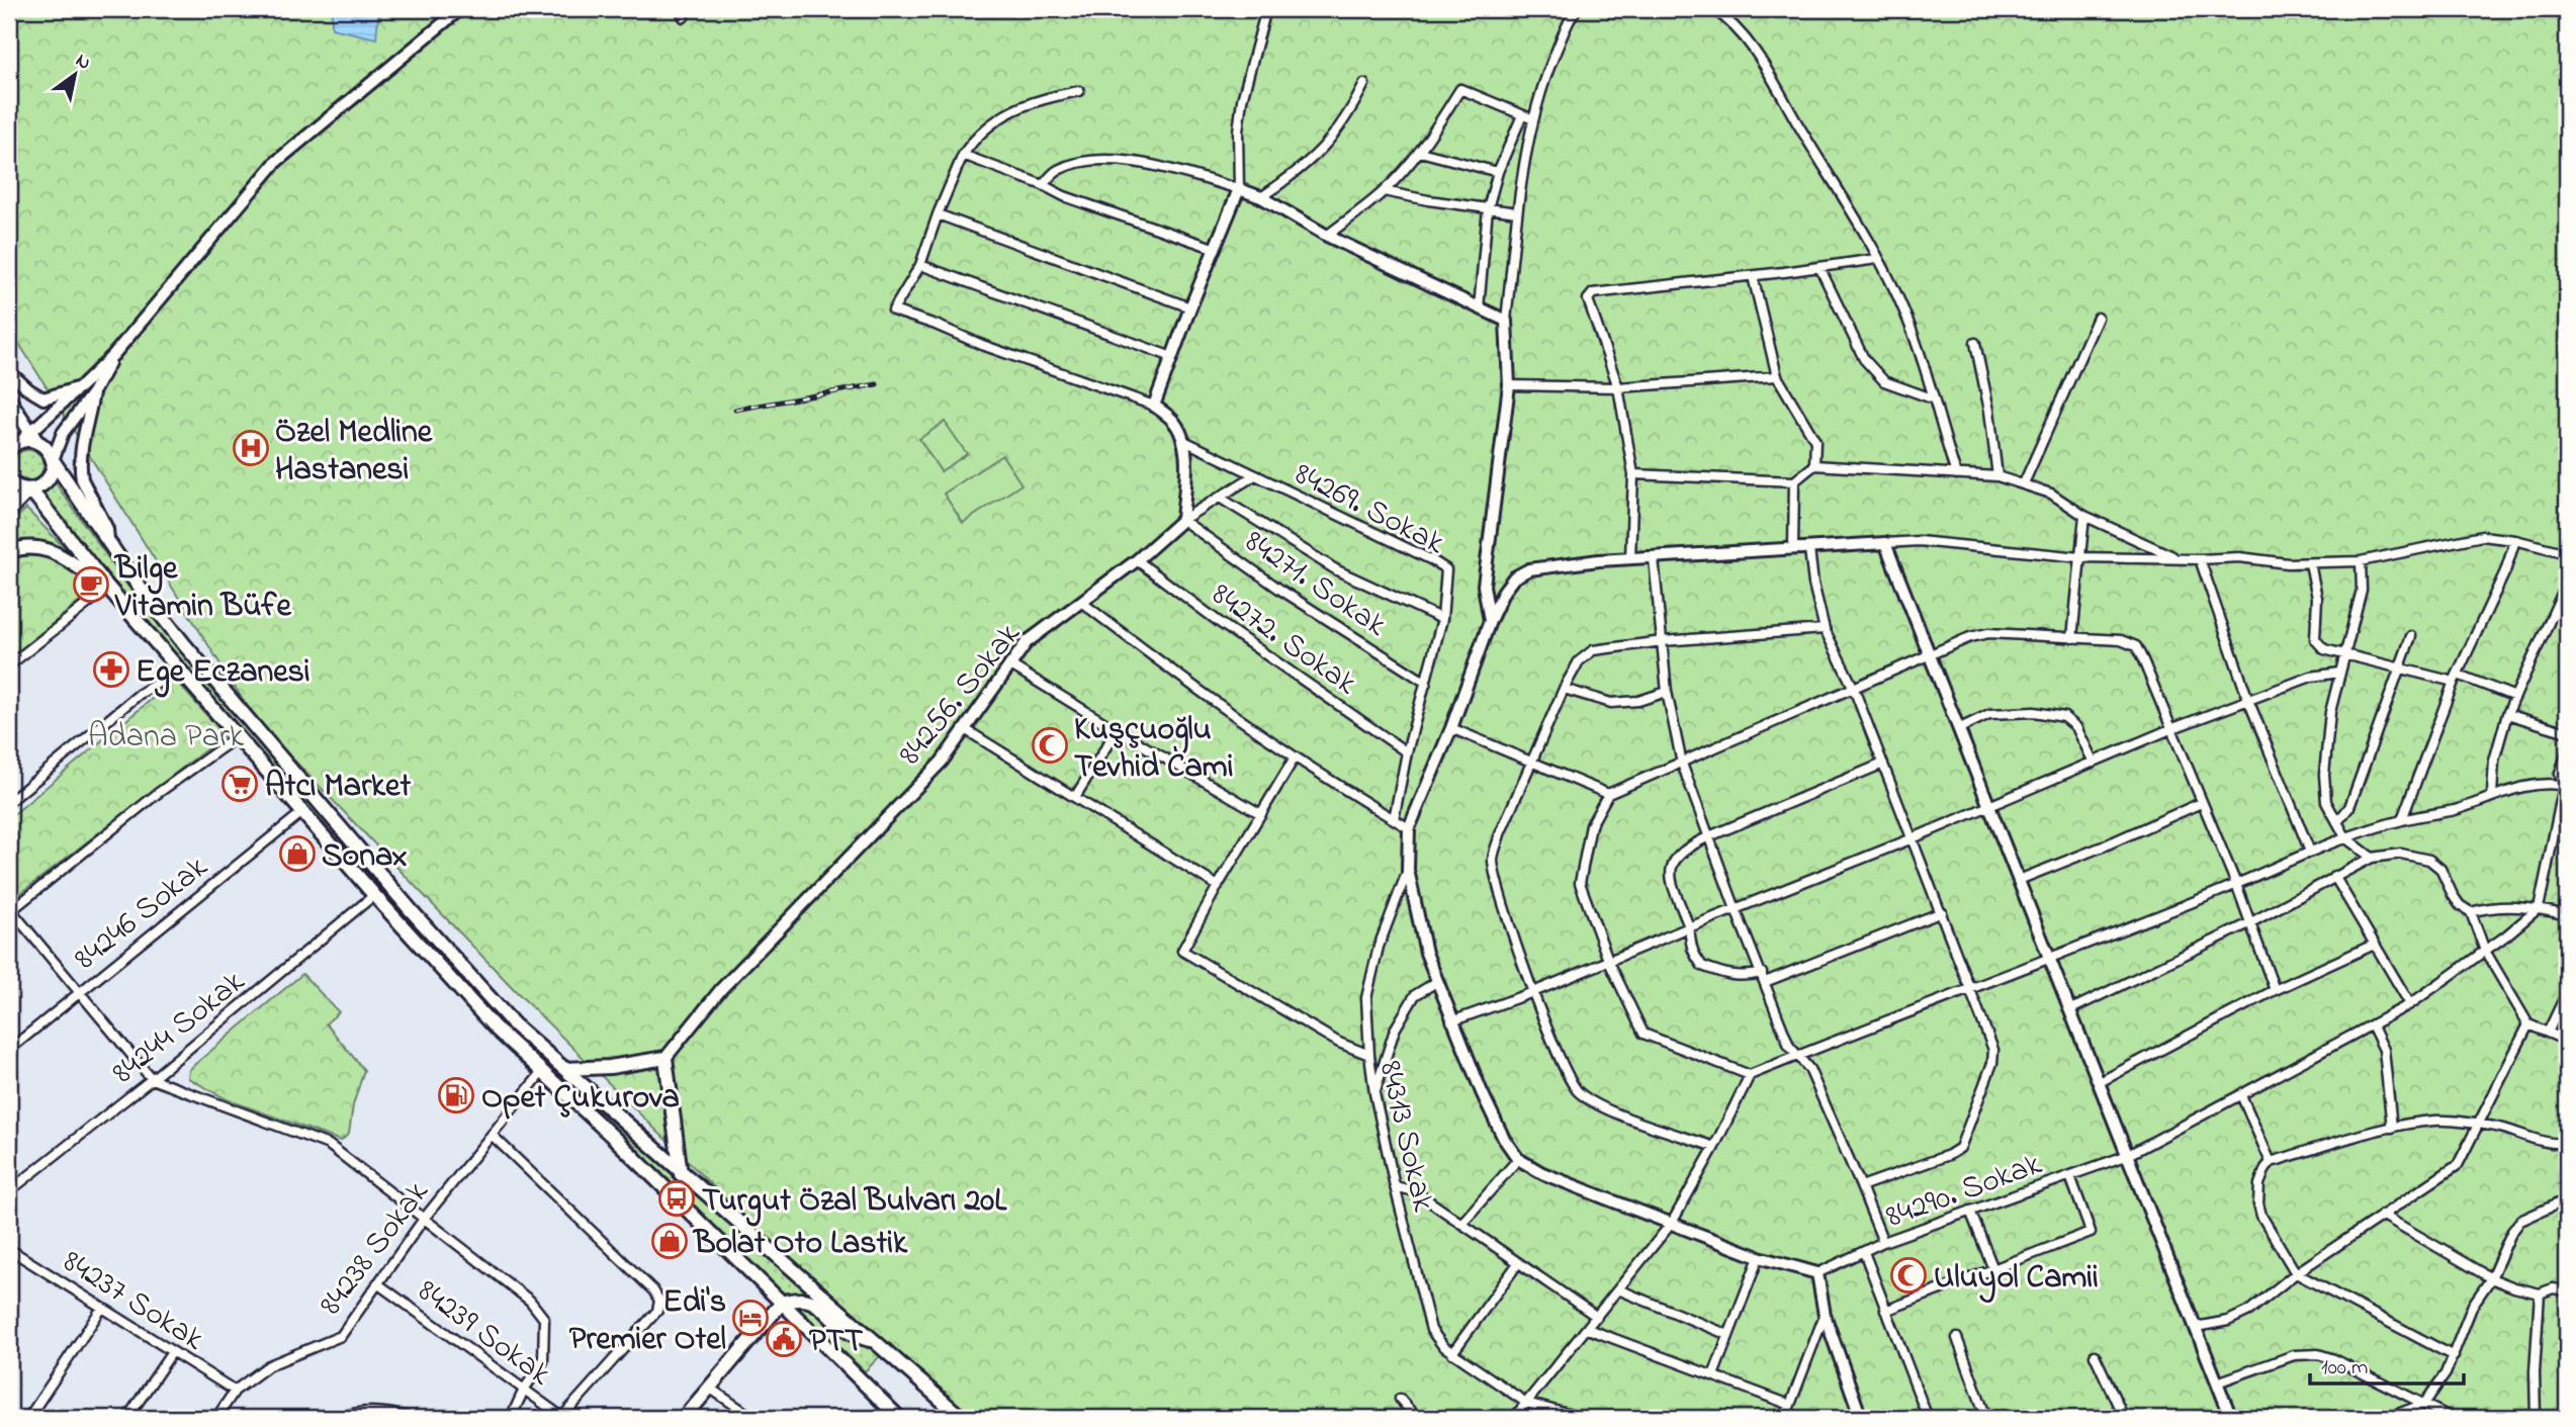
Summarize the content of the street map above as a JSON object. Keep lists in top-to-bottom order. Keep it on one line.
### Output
{"streets":{"street":["84269. Sokak","84271. Sokak","84272. Sokak","84256. Sokak","84246 Sokak","84244 Sokak","84313 Sokak","84290. Sokak","84238 Sokak","84237 Sokak","84239 Sokak"]},"crossings":[["84269. Sokak","84271. Sokak"],["84269. Sokak","84272. Sokak"],["84271. Sokak","84256. Sokak"],["84272. Sokak","84256. Sokak"],["84238 Sokak","84237 Sokak"],["84238 Sokak","84239 Sokak"]],"parks":["Adana Park"],"places":{"hospital":["Özel Medline Hastanesi"],"cafe":["Bilge Vitamin Büfe"],"pharmacy":["Ege Eczanesi"],"mosque":["Kuşçuoğlu Tevhid Cami","Uluyol Camii"],"supermarket":["Atcı Market"],"shop":["Sonax","Bolat Oto Lastik"],"fuel station":["Opet Çukurova"],"bus stop":["Turgut Özal Bulvarı 20L"],"hotel":["Edi's Premier Otel"],"public building":["PTT"]},"scale_bar":"100 m","north":"top right"}
